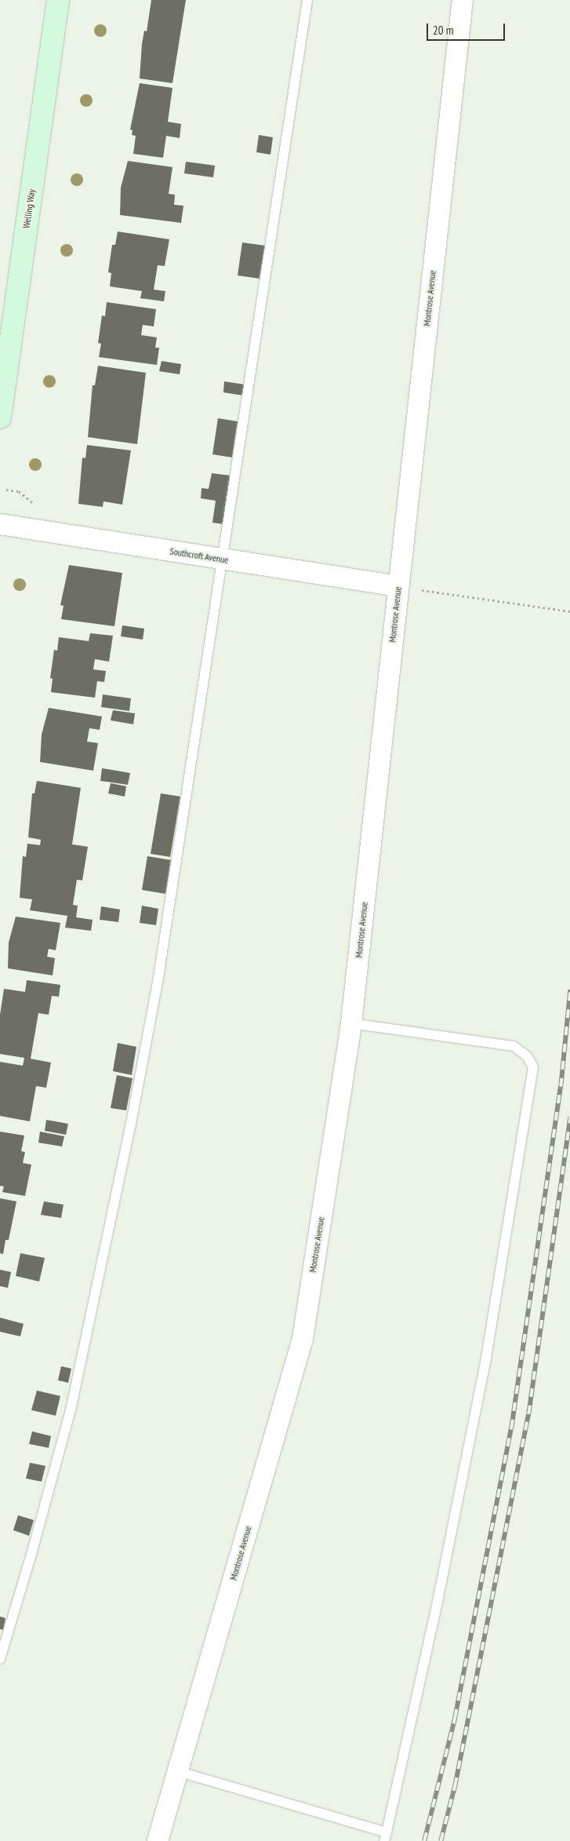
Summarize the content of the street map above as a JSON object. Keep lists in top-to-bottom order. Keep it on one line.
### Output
{"streets":{"street":["Welling Way","Montrose Avenue","Southcroft Avenue"]},"crossings":[["Montrose Avenue","Southcroft Avenue"]],"scale_bar":"20 m"}
